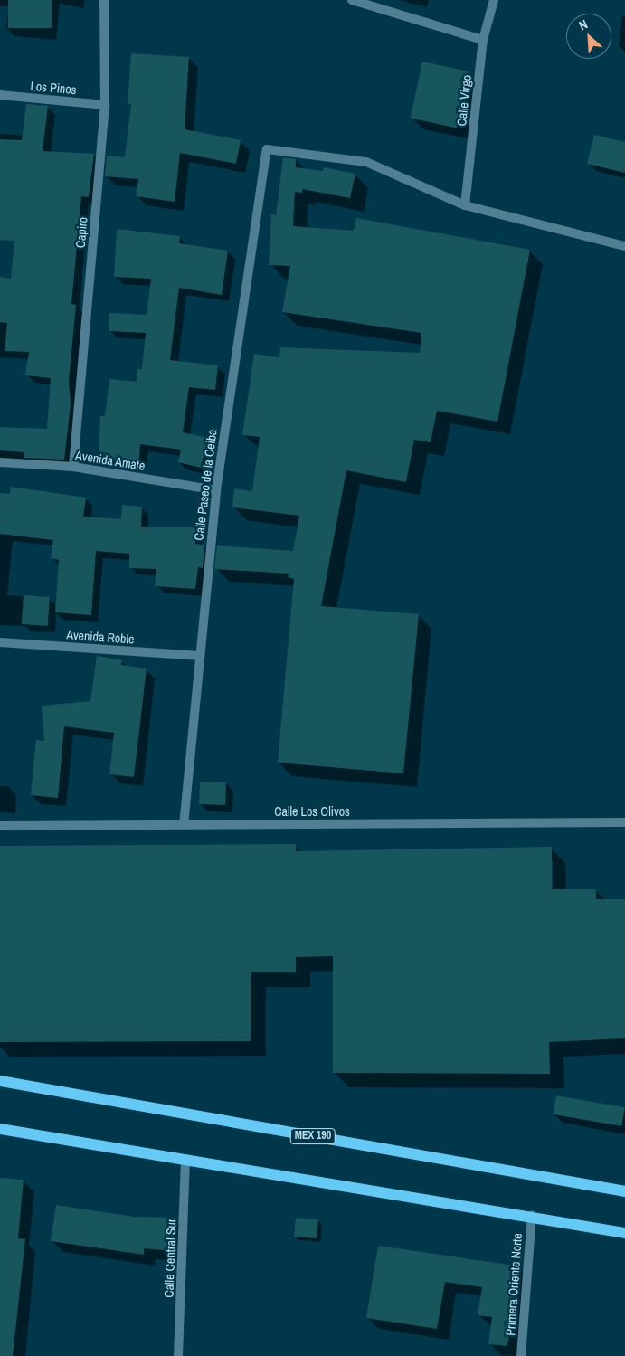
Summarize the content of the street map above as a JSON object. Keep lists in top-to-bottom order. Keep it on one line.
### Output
{"streets":{"main road":["MEX 190"],"street":["Los Pinos","Calle Virgo","Capiro","Avenida Amate","Calle Paseo de la Ceiba","Avenida Roble","Calle Los Olivos","Calle Central Sur","Primera Oriente Norte"]},"crossings":[["Los Pinos","Capiro"],["Calle Virgo","Calle Paseo de la Ceiba"],["Capiro","Avenida Amate"],["Avenida Amate","Calle Paseo de la Ceiba"],["Calle Paseo de la Ceiba","Avenida Roble"],["Calle Paseo de la Ceiba","Calle Los Olivos"]],"north":"top left"}
